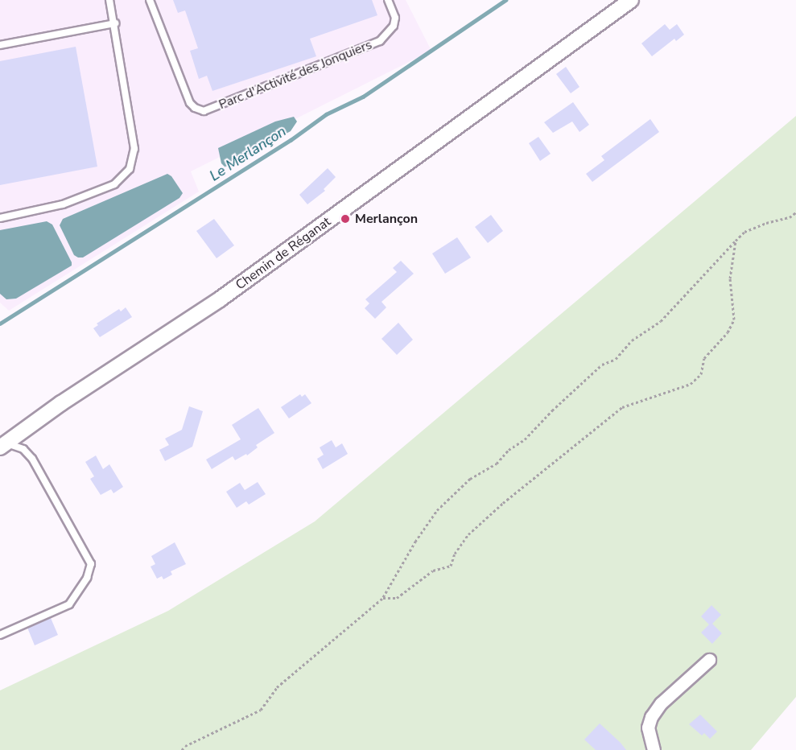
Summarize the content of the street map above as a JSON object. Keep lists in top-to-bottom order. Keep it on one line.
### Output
{"streets":{"street":["Chemin de Réganat"],"lane":["Parc d'Activité des Jonquiers"]},"water":["Le Merlançon"],"places":["Merlançon"]}
